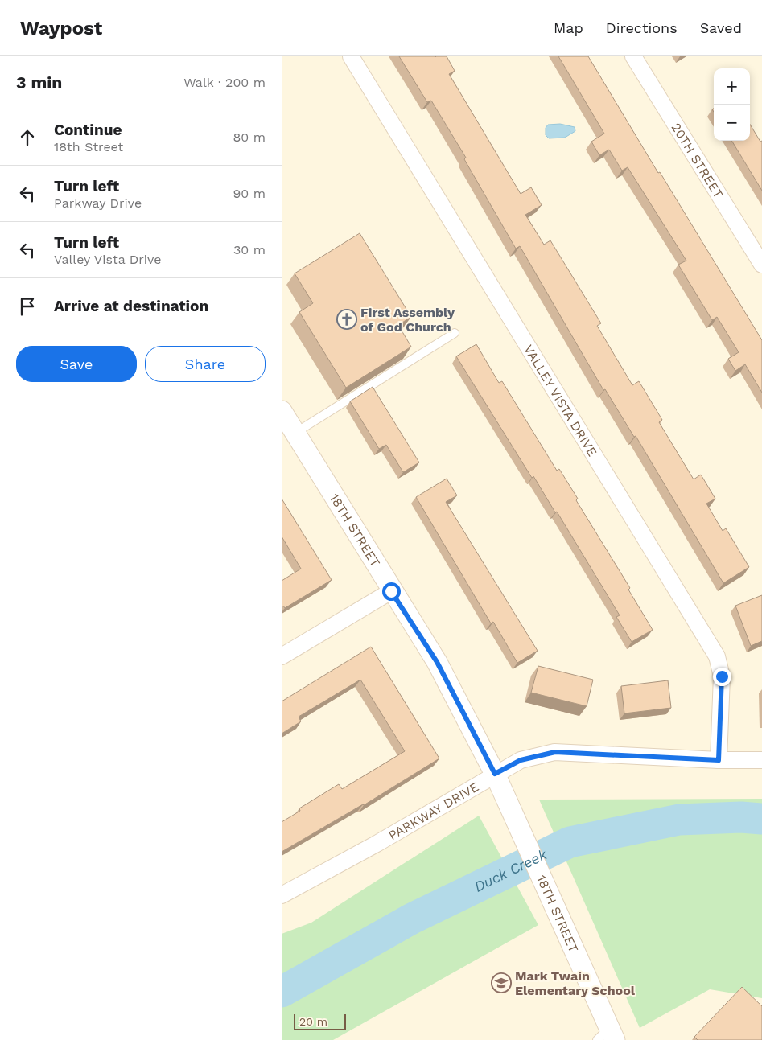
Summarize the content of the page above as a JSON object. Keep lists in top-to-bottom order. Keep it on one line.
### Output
{"streets":{"street":["20TH STREET","VALLEY VISTA DRIVE","18TH STREET","PARKWAY DRIVE"]},"crossings":[["VALLEY VISTA DRIVE","PARKWAY DRIVE"],["18TH STREET","PARKWAY DRIVE"]],"water":["Duck Creek"],"places":{"church":["First Assembly of God Church"],"school or university":["Mark Twain Elementary School"]},"scale_bar":"20 m","page":{"header":"Waypost","nav":["Map","Directions","Saved"],"heading":["3 min","Walk · 200 m"],"map_buttons":["+","−"],"list":[["Continue","18th Street","80 m"],["Turn left","Parkway Drive","90 m"],["Turn left","Valley Vista Drive","30 m"],"Arrive at destination"],"buttons":["Save","Share"],"scale":"20 m"}}
